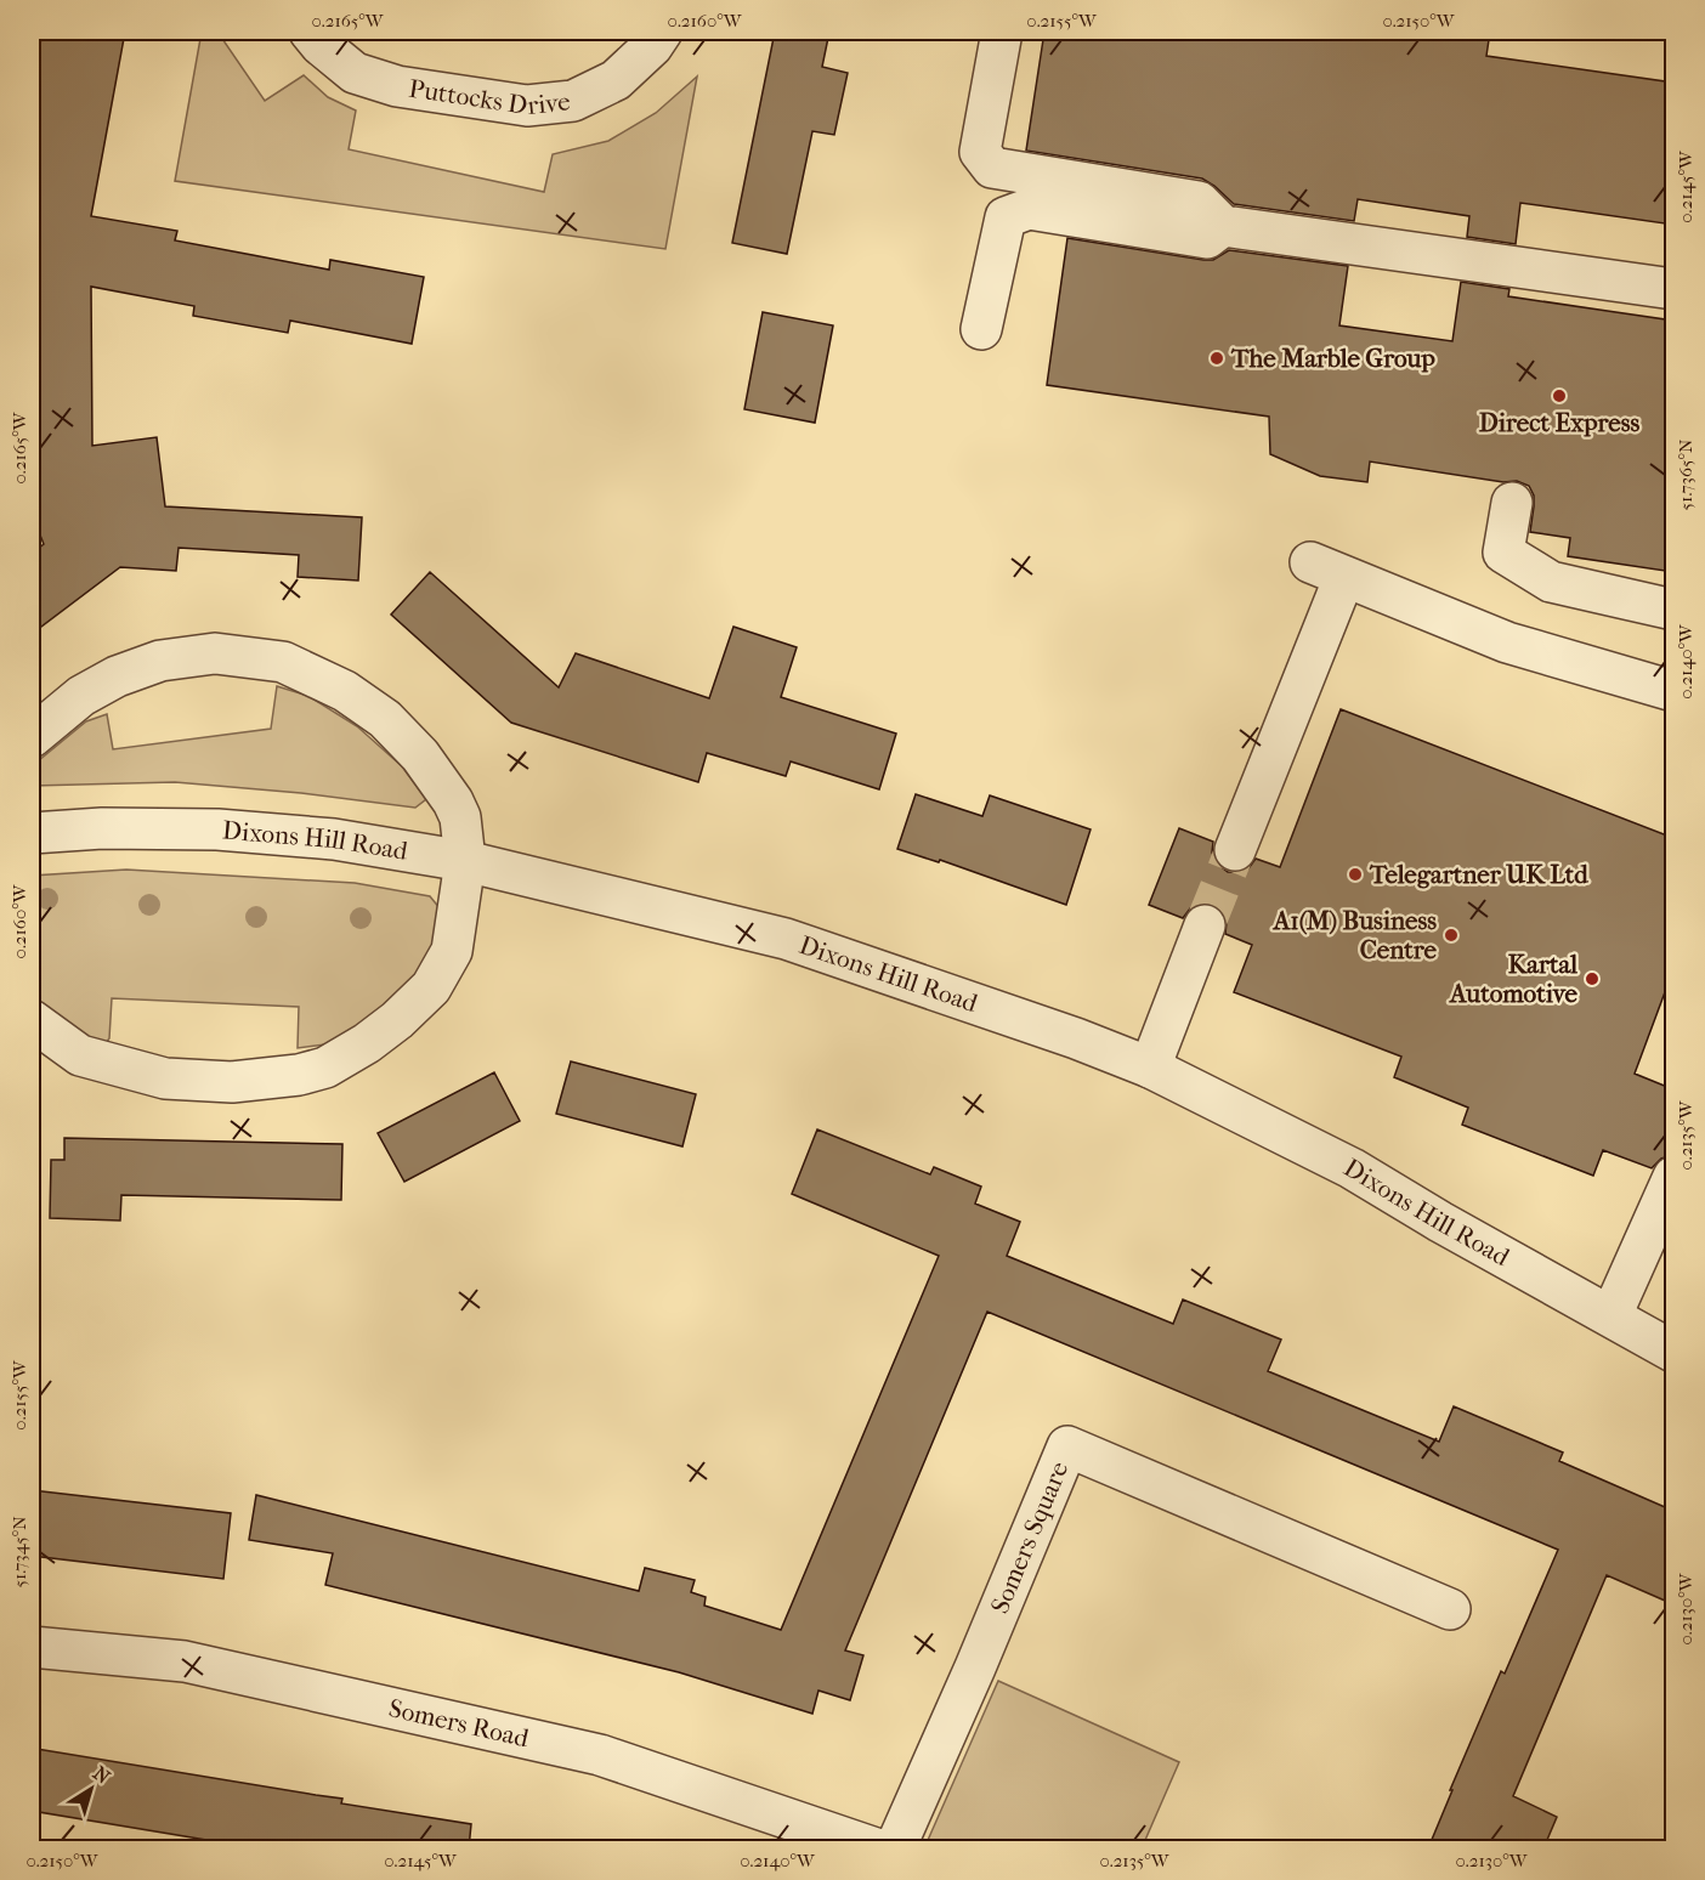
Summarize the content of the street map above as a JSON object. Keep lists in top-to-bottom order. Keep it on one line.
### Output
{"streets":{"street":["Puttocks Drive","Dixons Hill Road","Somers Square","Somers Road"]},"places":["The Marble Group","Direct Express","Telegartner UK Ltd","A1(M) Business Centre","Kartal Automotive"],"north":"top right","coordinates":["0.2165°W","0.2160°W","0.2155°W","0.2150°W","0.2145°W","51.7365°N","0.2140°W","0.2135°W","51.7345°N","0.2130°W"]}
